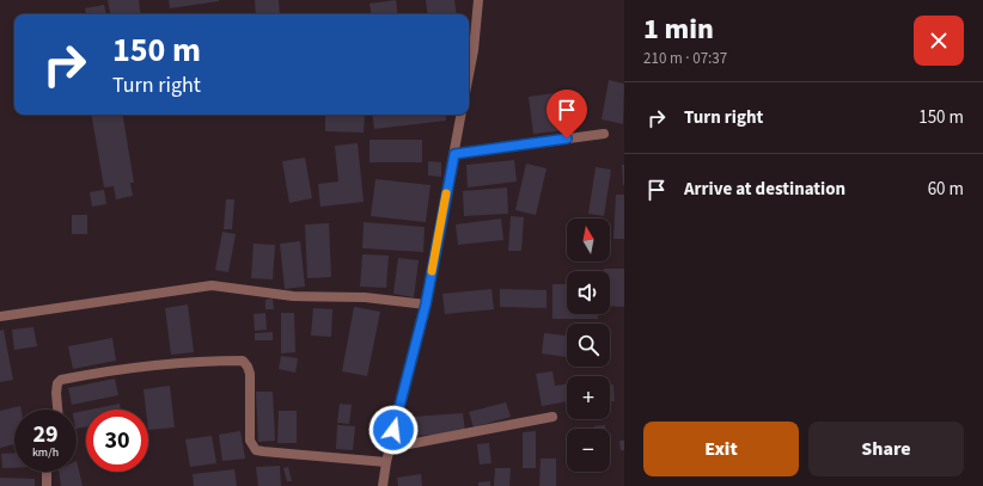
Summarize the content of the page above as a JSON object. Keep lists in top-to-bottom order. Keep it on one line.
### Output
{"north":"top","page":{"heading":["1 min","210 m · 07:37"],"turn":["150 m","Turn right"],"list":[{"name":"Turn right","value":"150 m"},{"name":"Arrive at destination","value":"60 m"}],"map_buttons":["+","−"],"speed":"29 km/h","limit":"30","buttons":["Exit","Share"]}}
